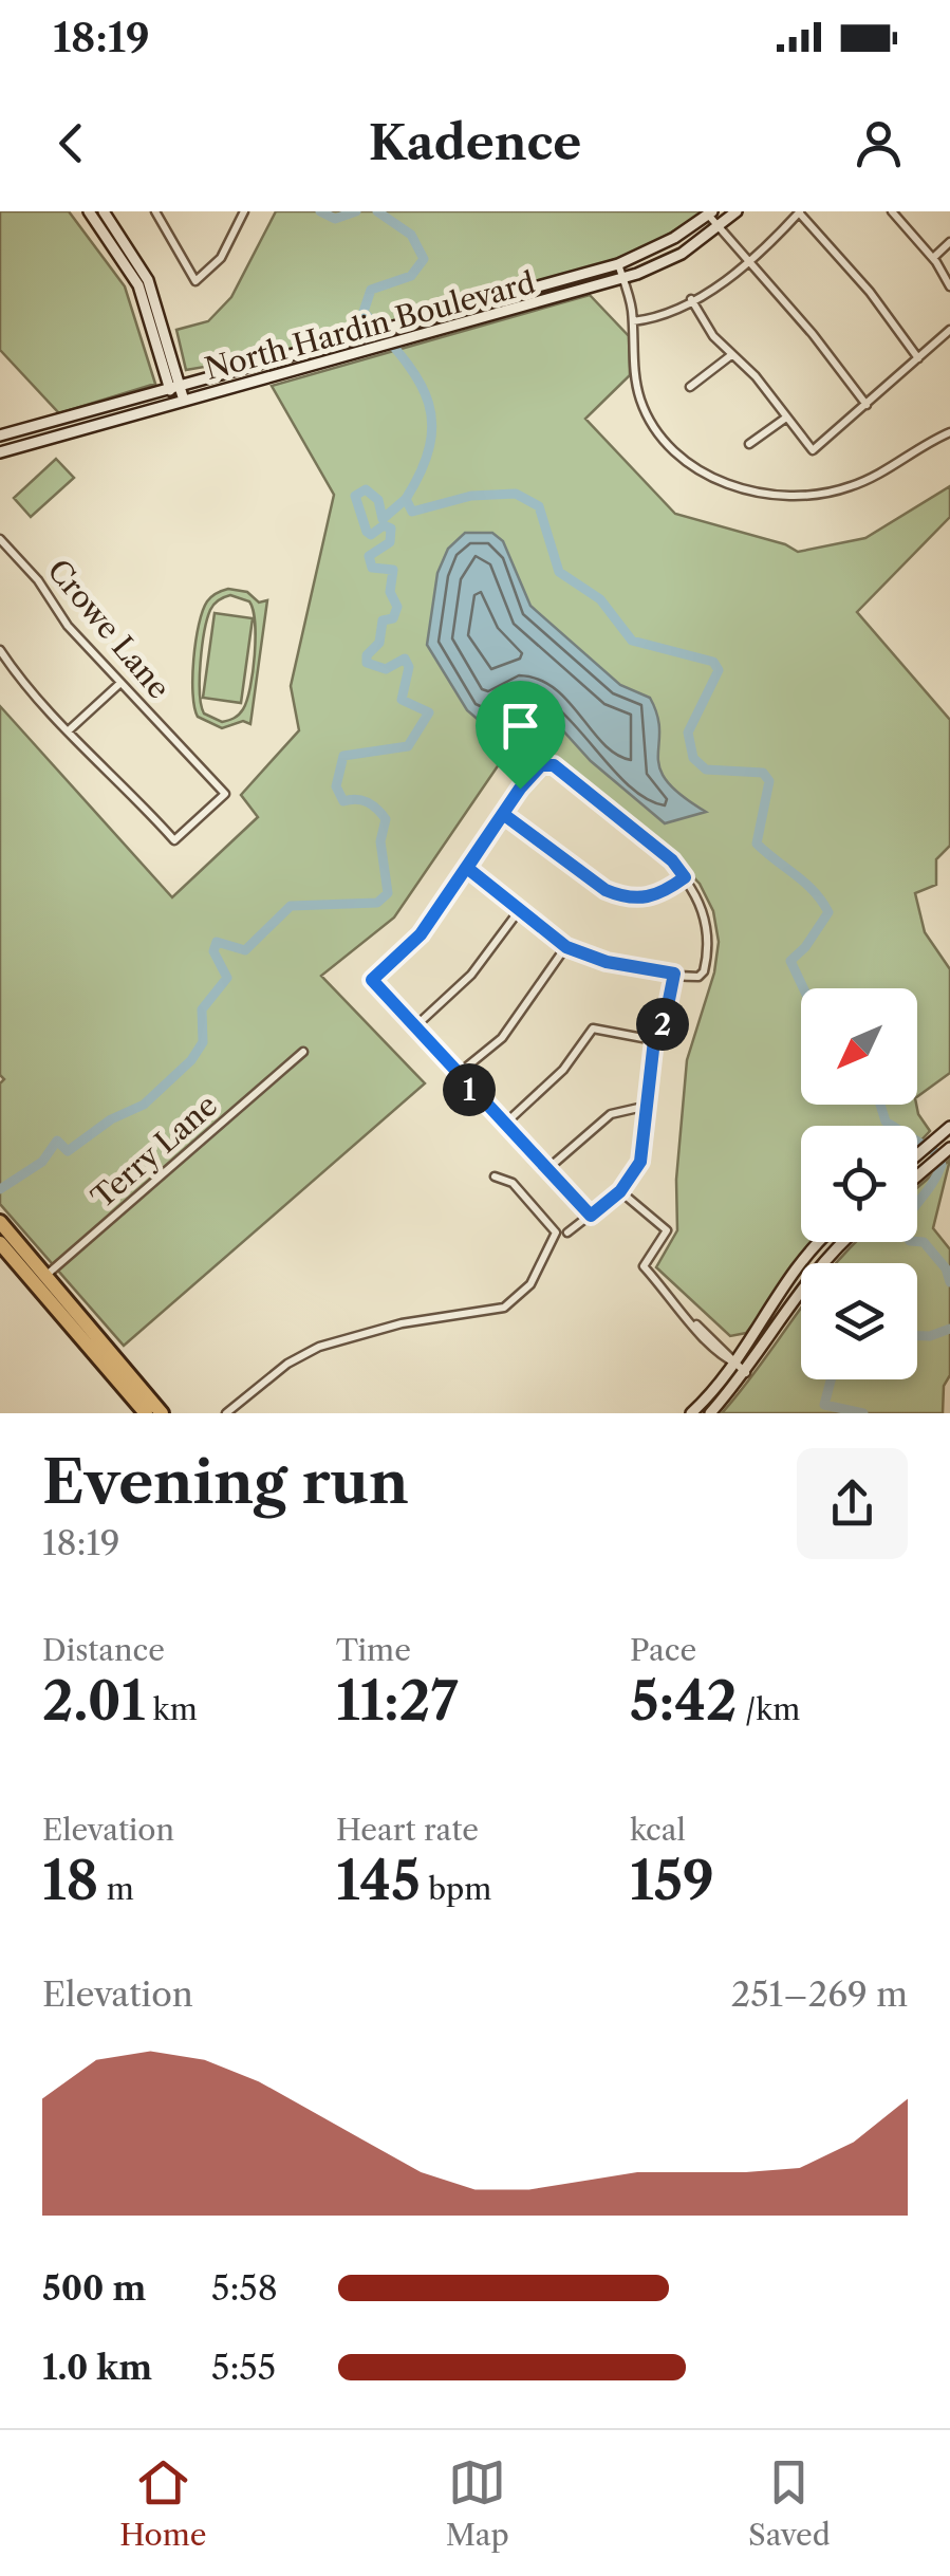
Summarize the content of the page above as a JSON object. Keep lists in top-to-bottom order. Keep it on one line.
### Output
{"streets":{"main road":["North Hardin Boulevard"],"street":["Crowe Lane","Terry Lane"]},"north":"bottom left","page":{"status":"18:19","header":"Kadence","pins":["2","1"],"heading":["Evening run","18:19"],"stats":[["Distance","2.01 km"],["Time","11:27"],["Pace","5:42 /km"],["Elevation","18 m"],["Heart rate","145 bpm"],["kcal","159"]],"chart":["Elevation","251–269 m"],"list":[{"name":"500 m","note":"5:58"},{"name":"1.0 km","note":"5:55"}],"tabs":["Home","Map","Saved"]}}
